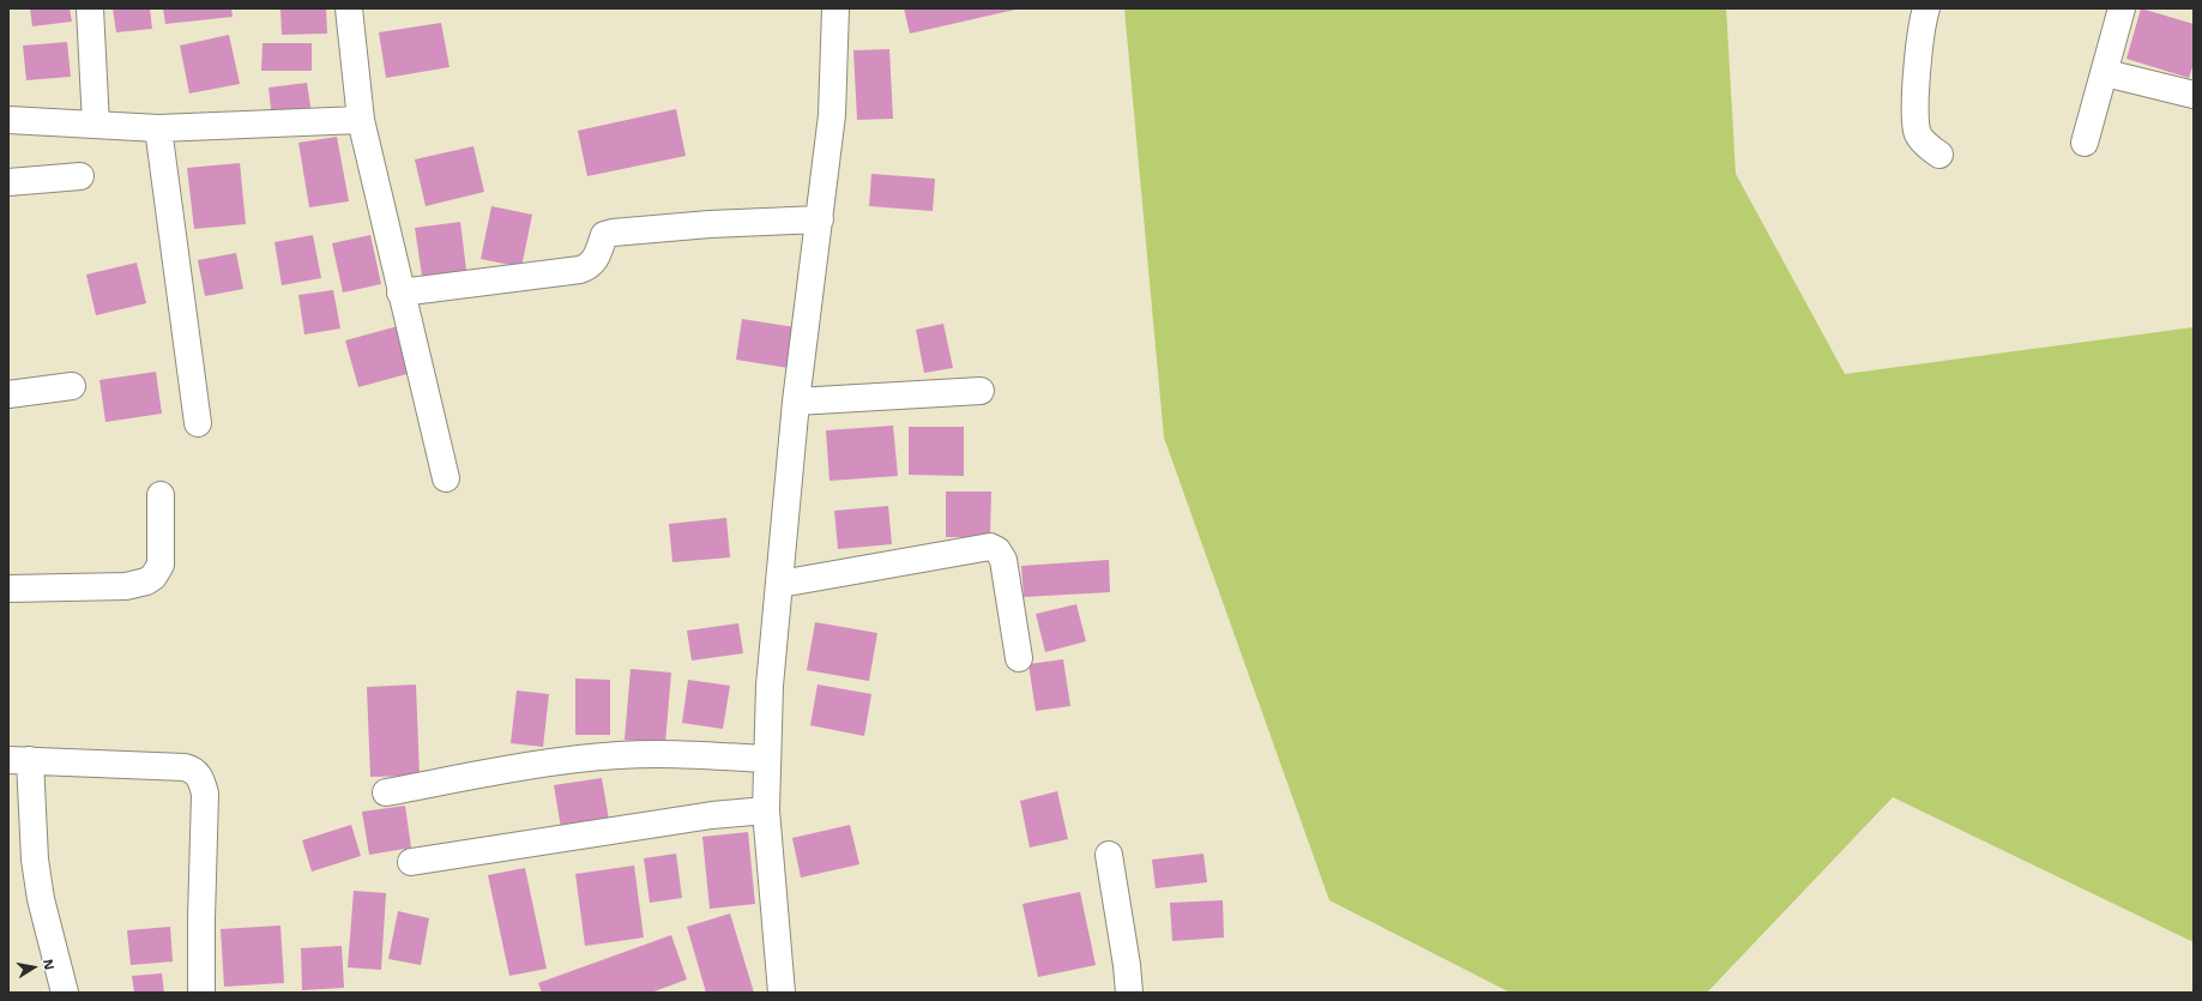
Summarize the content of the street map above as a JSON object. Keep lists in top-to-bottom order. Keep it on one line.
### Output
{"north":"right"}
